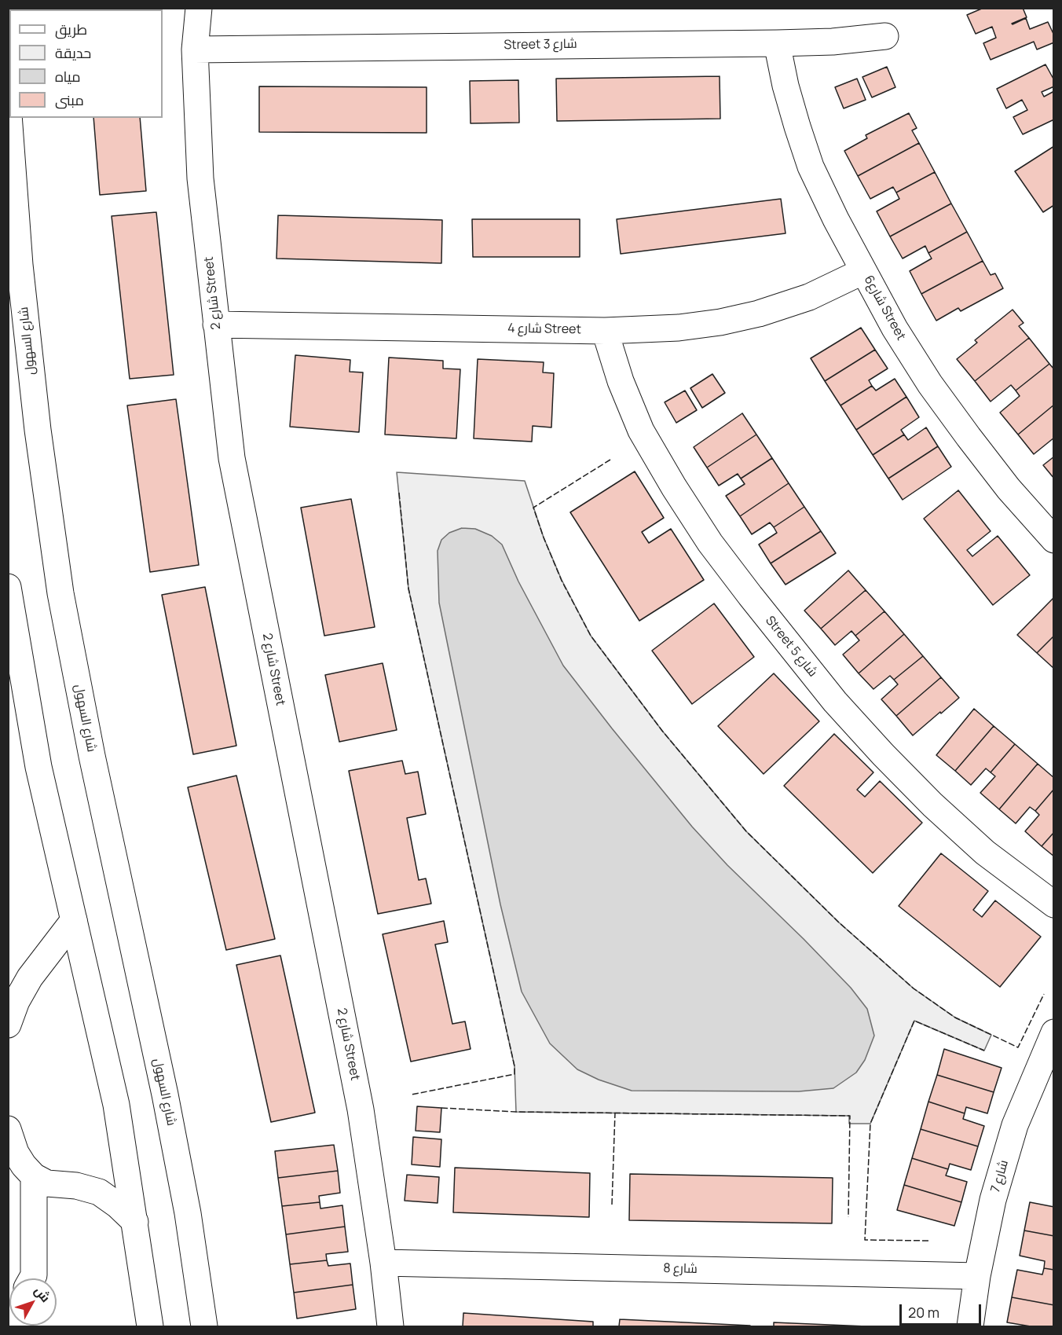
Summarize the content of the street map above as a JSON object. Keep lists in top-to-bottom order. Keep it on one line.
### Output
{"streets":{"street":["Street شارع 3","شارع 2 Street","شارع6 Street","شارع 4 Street","شارع السهول","Street شارع 5","شارع 7","شارع 8"]},"crossings":[["Street شارع 3","شارع 2 Street"],["Street شارع 3","شارع6 Street"],["شارع 2 Street","شارع 4 Street"],["شارع 2 Street","شارع 8"],["شارع6 Street","شارع 4 Street"],["شارع 4 Street","Street شارع 5"],["شارع 7","شارع 8"]],"legend":["طريق","حديقة","مياه","مبنى"],"scale_bar":"20 m","north":"top right"}
